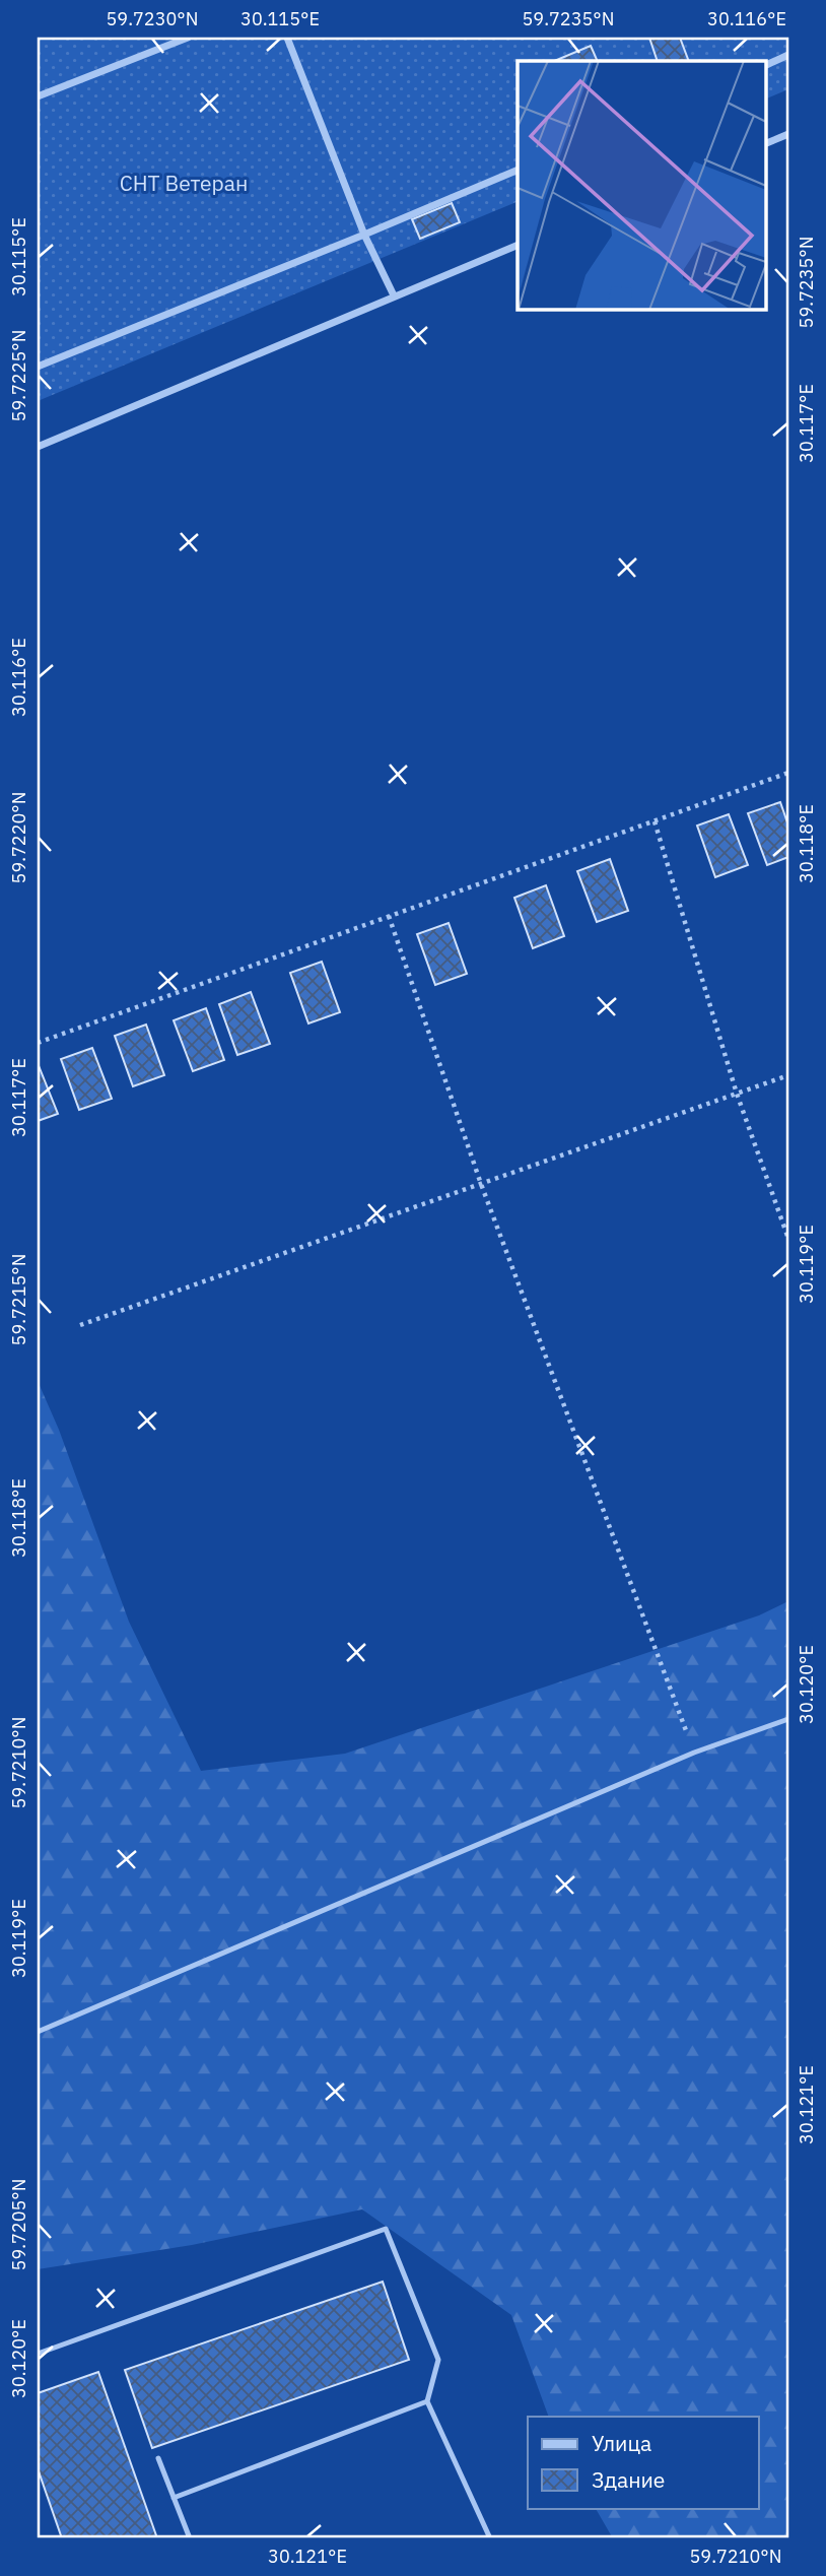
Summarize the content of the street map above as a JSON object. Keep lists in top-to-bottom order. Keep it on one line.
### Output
{"parks":["СНТ Ветеран"],"legend":["Улица","Здание"],"coordinates":["59.7230°N","30.115°E","59.7235°N","30.116°E","59.7225°N","30.117°E","59.7220°N","30.118°E","30.119°E","59.7215°N","30.120°E","59.7210°N","30.121°E","59.7205°N"]}
